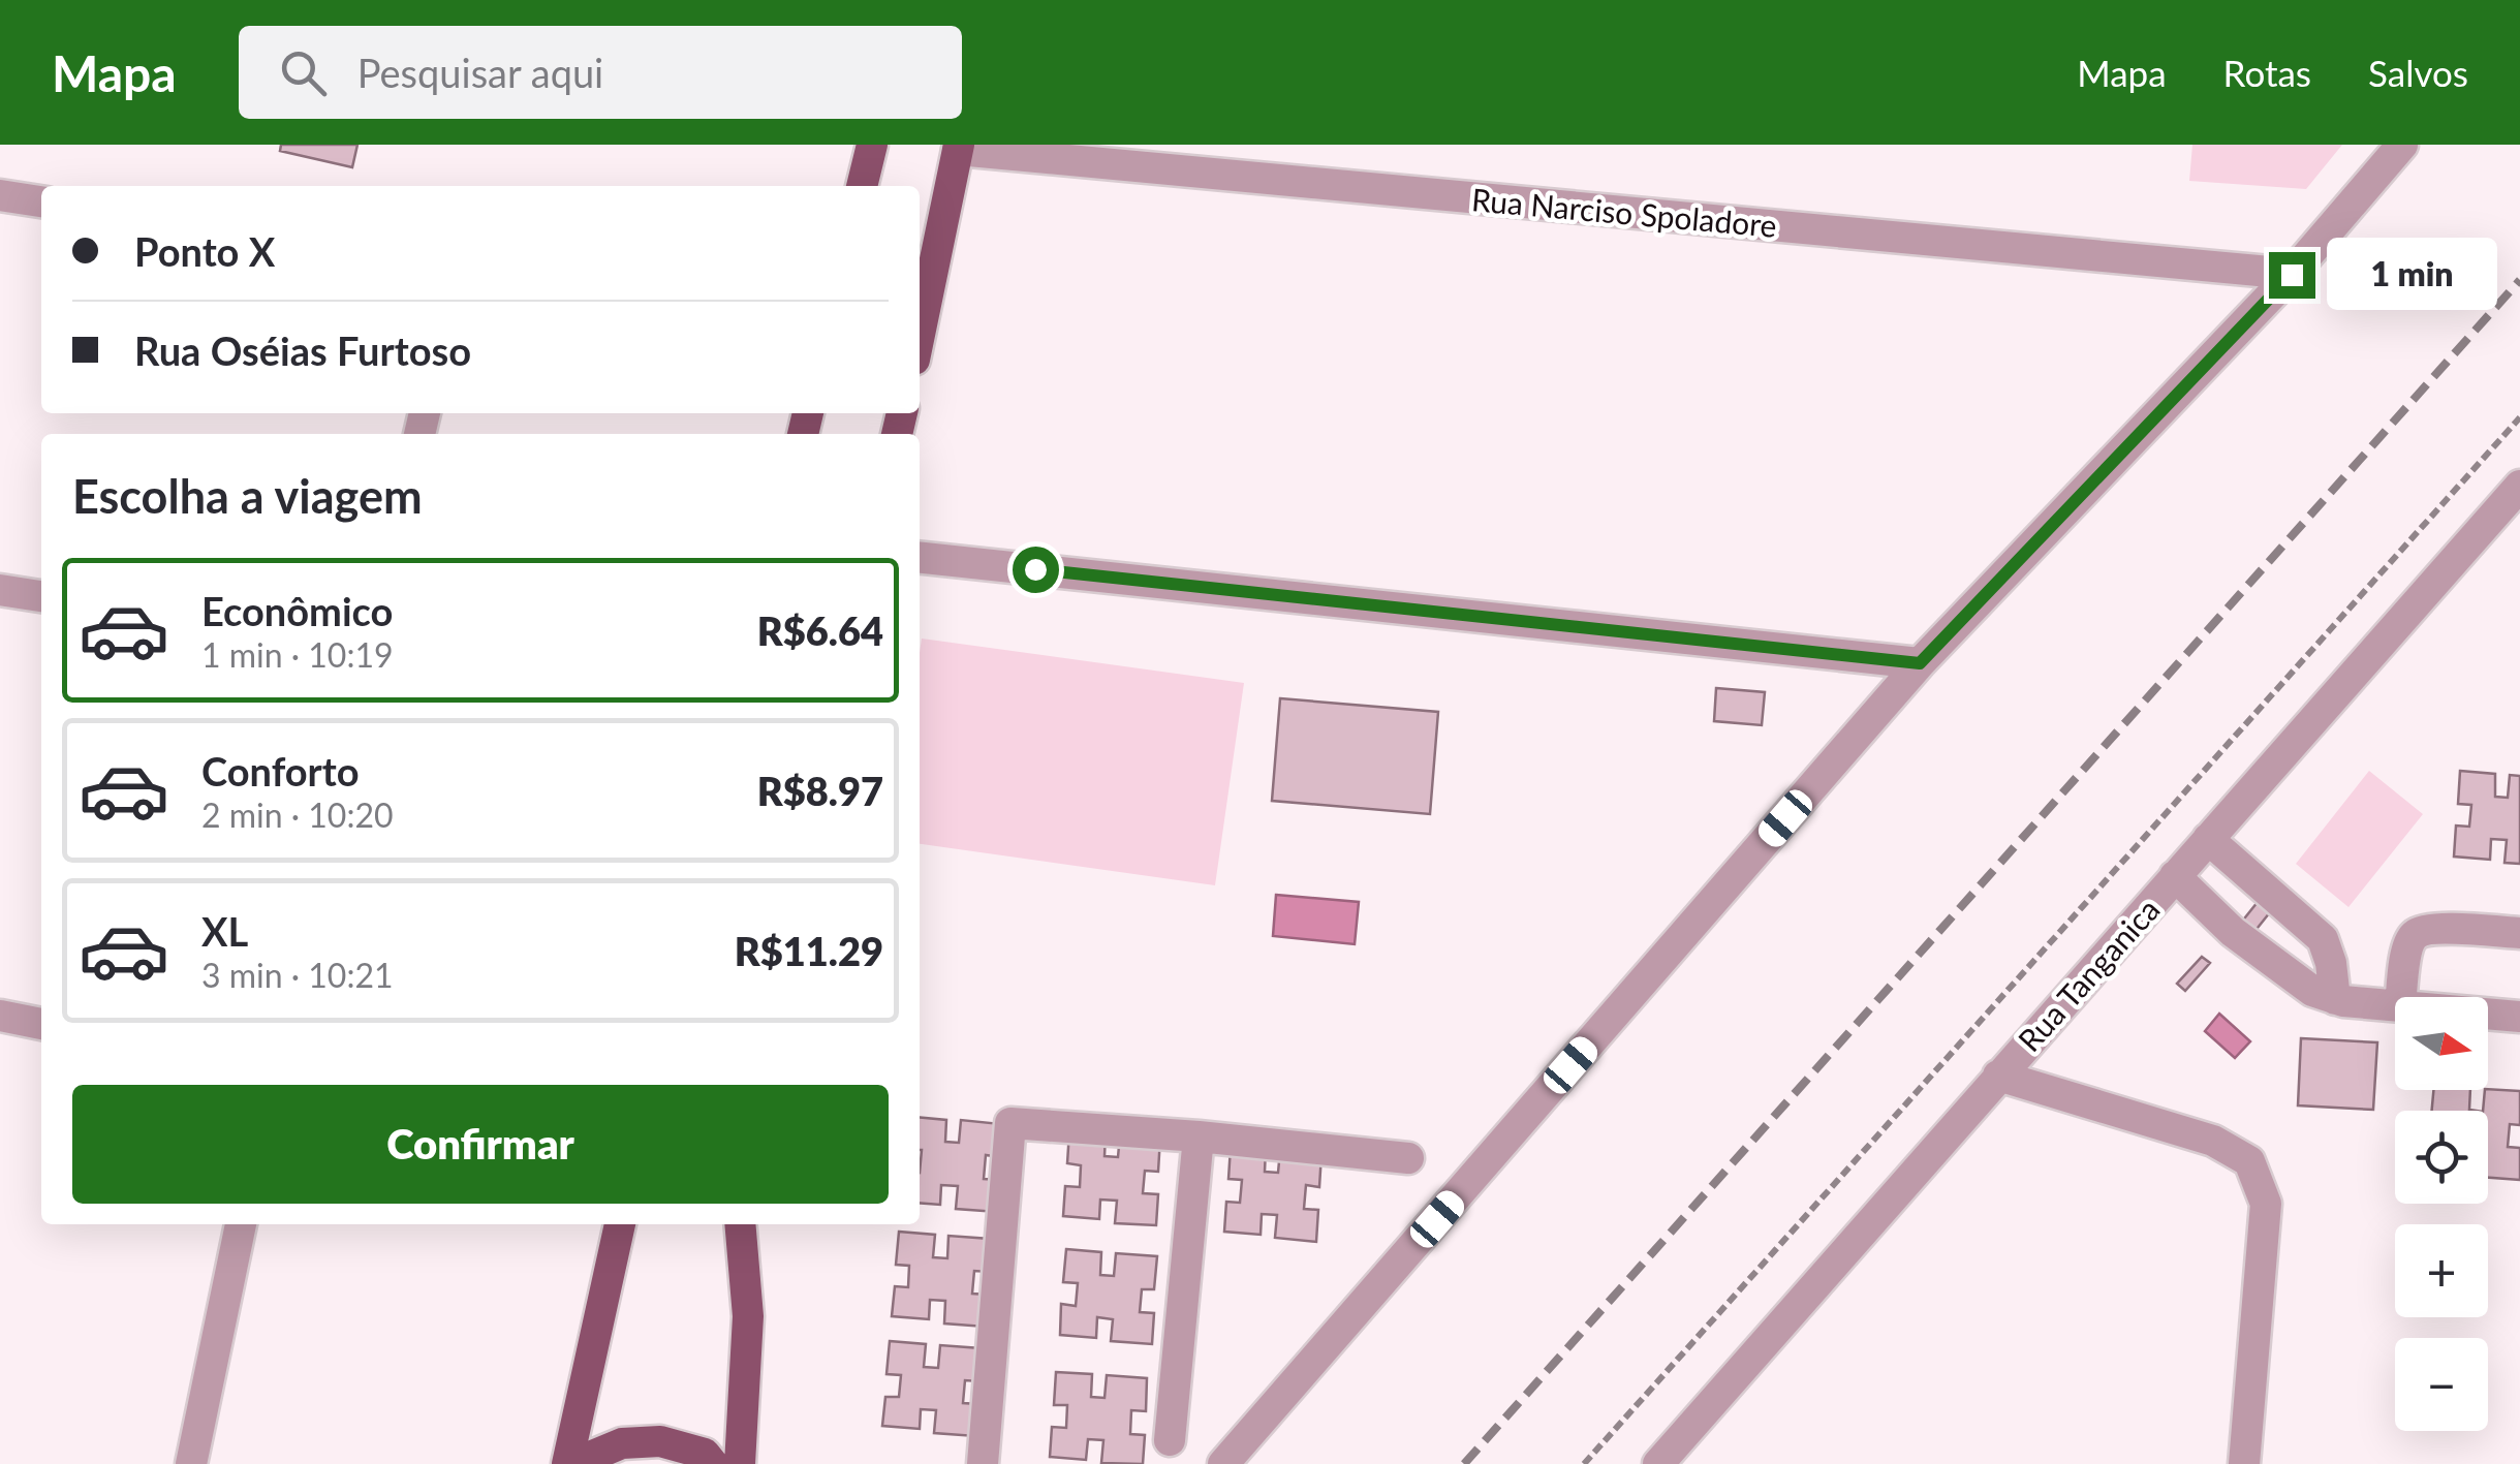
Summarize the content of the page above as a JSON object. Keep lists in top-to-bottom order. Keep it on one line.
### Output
{"streets":{"street":["Rua Narciso Spoladore","Rua Tanganica"]},"north":"right","page":{"header":"Mapa","search":"Pesquisar aqui","nav":["Mapa","Rotas","Salvos"],"banner":["Ponto X","Rua Oséias Furtoso"],"bubble":"1 min","heading":"Escolha a viagem","list":[{"name":"Econômico","note":"1 min · 10:19","value":"R$6.64"},{"name":"Conforto","note":"2 min · 10:20","value":"R$8.97"},{"name":"XL","note":"3 min · 10:21","value":"R$11.29"}],"map_buttons":["+","−"],"buttons":"Confirmar"}}
